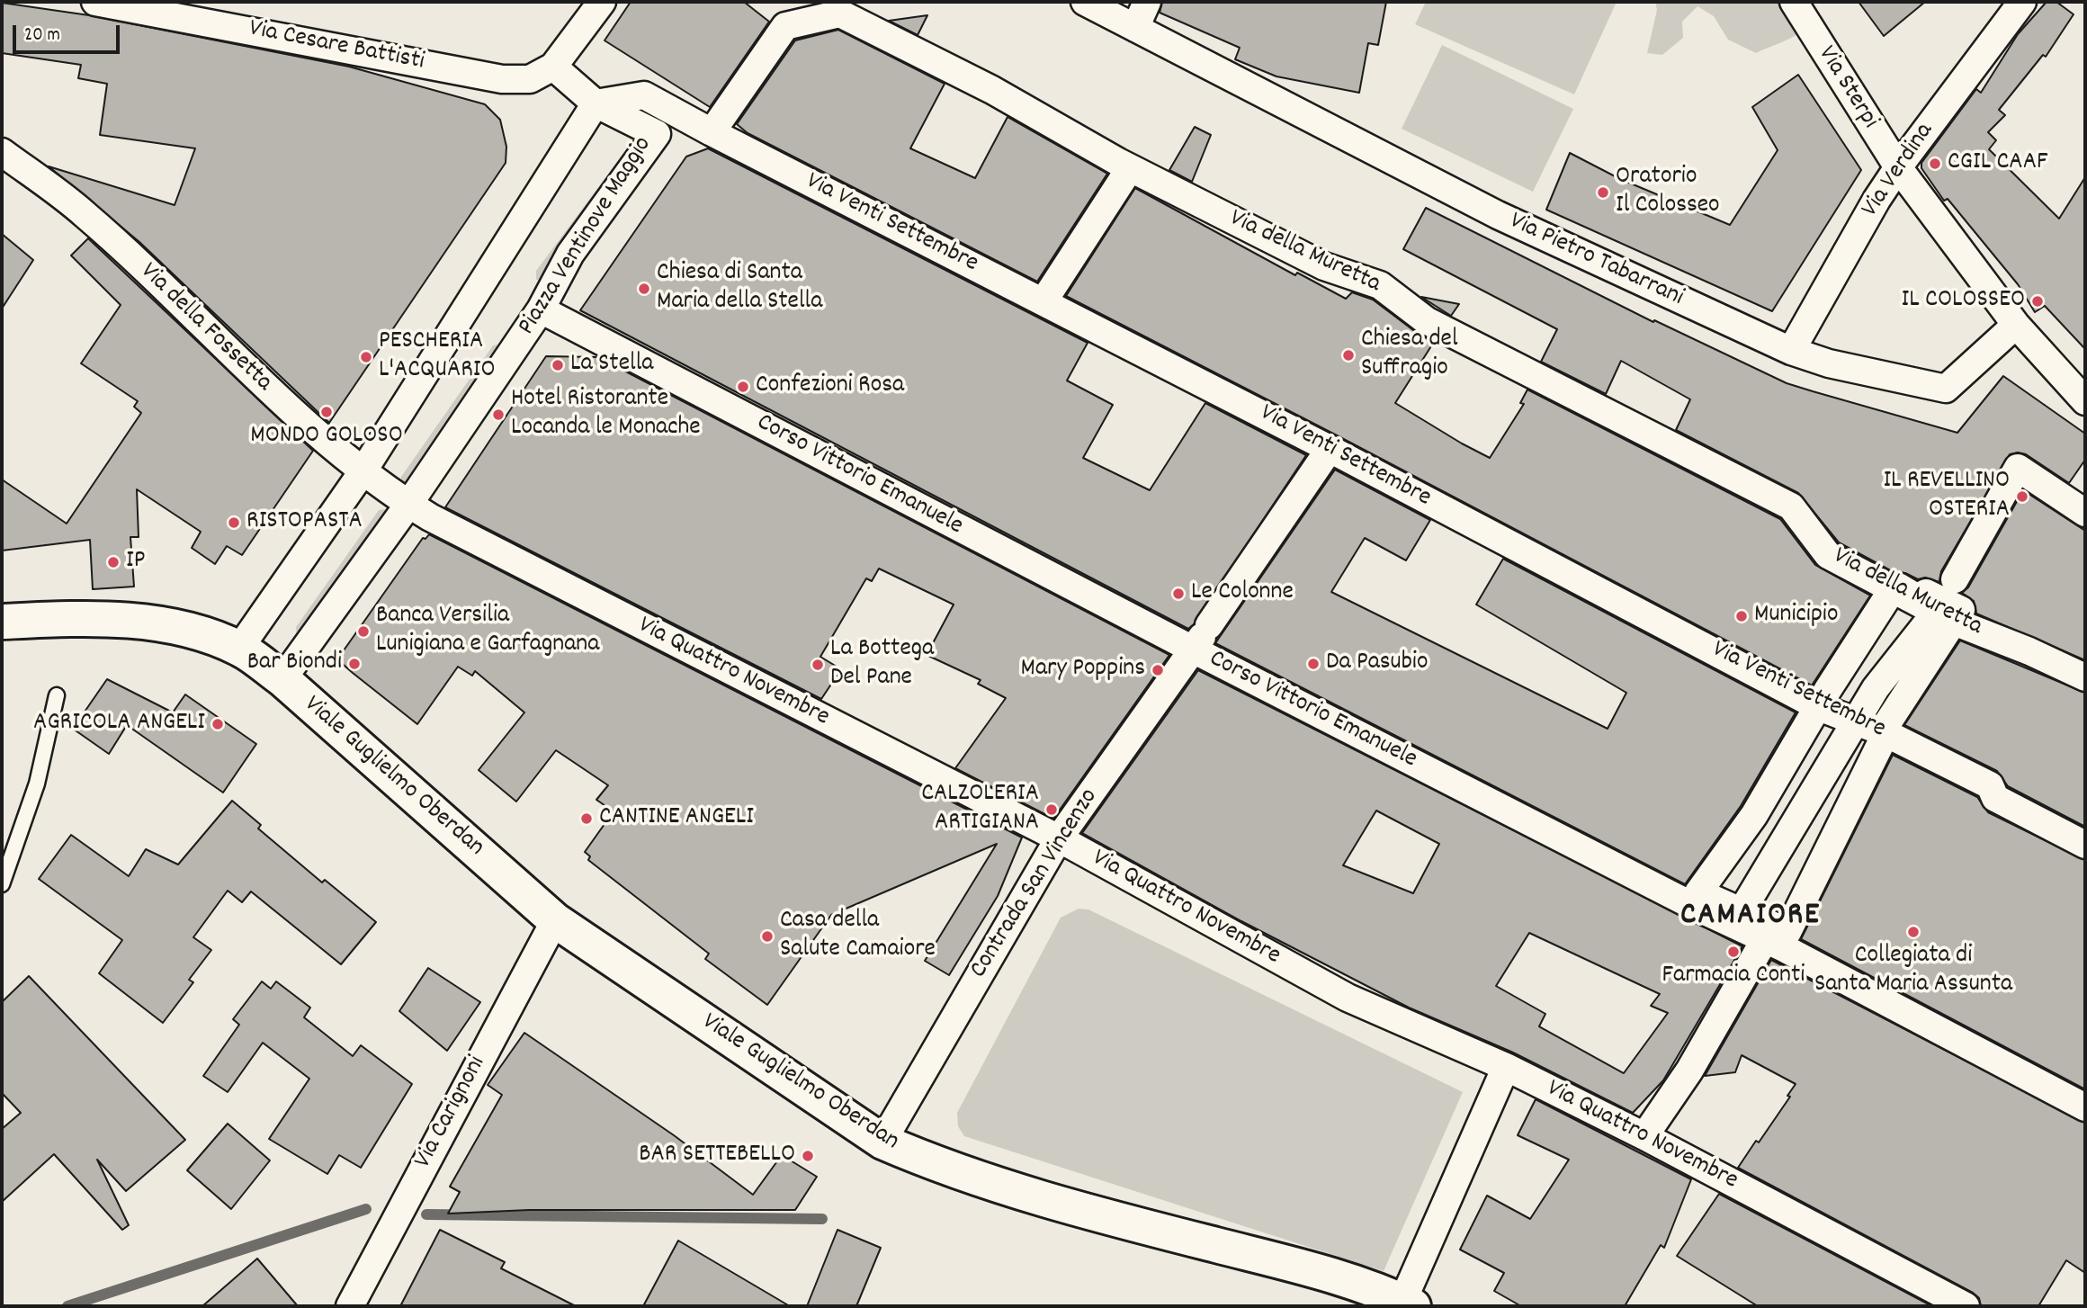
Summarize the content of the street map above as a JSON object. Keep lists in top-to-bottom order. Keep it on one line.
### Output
{"streets":{"street":["Via Cesare Battisti","Via Sterpi","Via Verdina","Via Venti Settembre","Piazza Ventinove Maggio","Via della Muretta","Via Pietro Tabarrani","Via della Fossetta","Corso Vittorio Emanuele","Via Quattro Novembre","Viale Guglielmo Oberdan","Contrada San Vincenzo","Via Carignoni"]},"crossings":[["Via Sterpi","Via Verdina"],["Via Sterpi","Via Pietro Tabarrani"],["Via Verdina","Via Pietro Tabarrani"],["Via Venti Settembre","Piazza Ventinove Maggio"],["Via Venti Settembre","Via della Muretta"],["Via Venti Settembre","Contrada San Vincenzo"],["Piazza Ventinove Maggio","Via della Fossetta"],["Piazza Ventinove Maggio","Corso Vittorio Emanuele"],["Piazza Ventinove Maggio","Via Quattro Novembre"],["Piazza Ventinove Maggio","Viale Guglielmo Oberdan"],["Via della Fossetta","Via Quattro Novembre"],["Corso Vittorio Emanuele","Contrada San Vincenzo"],["Via Quattro Novembre","Contrada San Vincenzo"],["Viale Guglielmo Oberdan","Contrada San Vincenzo"],["Viale Guglielmo Oberdan","Via Carignoni"]],"districts":["CAMAIORE"],"places":["CGIL CAAF","Oratorio Il Colosseo","Chiesa di Santa Maria della Stella","IL COLOSSEO","Chiesa del Suffragio","PESCHERIA L'ACQUARIO","La Stella","Confezioni Rosa","MONDO GOLOSO","Hotel Ristorante Locanda le Monache","IL REVELLINO OSTERIA","RISTOPASTA","IP","Le Colonne","Municipio","Banca Versilia Lunigiana e Garfagnana","Bar Biondi","Da Pasubio","La Bottega Del Pane","Mary Poppins","AGRICOLA ANGELI","CALZOLERIA ARTIGIANA","CANTINE ANGELI","Collegiata di Santa Maria Assunta","Casa della Salute Camaiore","Farmacia Conti","BAR SETTEBELLO"],"scale_bar":"20 m"}
